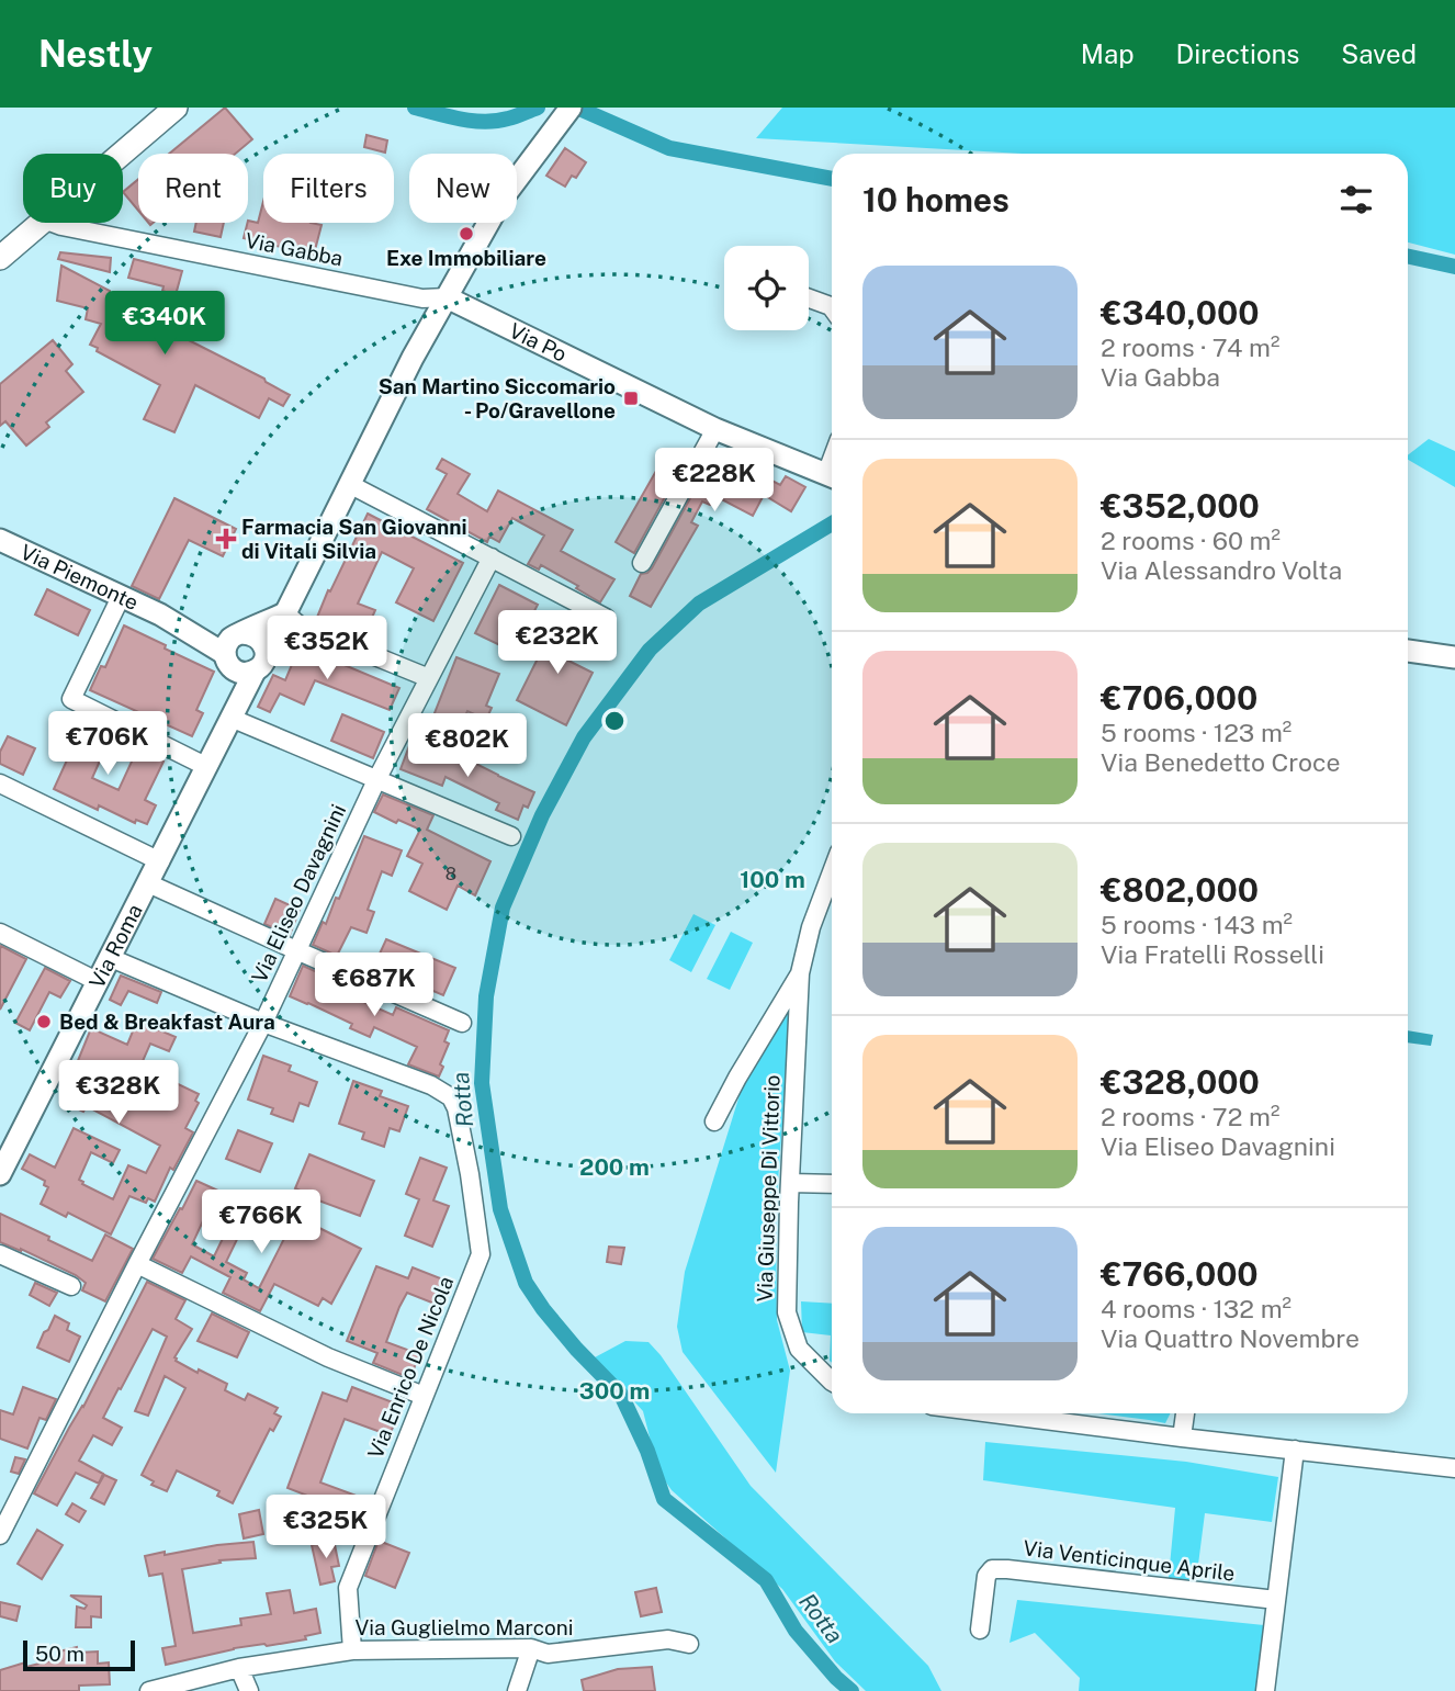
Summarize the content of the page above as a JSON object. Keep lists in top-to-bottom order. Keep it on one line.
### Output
{"streets":{"street":["Via Gabba","Via Po","Via Piemonte","Via Eliseo Davagnini","Via Roma","Via Giuseppe Di Vittorio","Via Enrico De Nicola","Via Venticinque Aprile","Via Guglielmo Marconi"]},"crossings":[["Via Gabba","Via Po"],["Via Piemonte","Via Roma"],["Via Eliseo Davagnini","Via Enrico De Nicola"],["Via Enrico De Nicola","Via Guglielmo Marconi"]],"water":["Rotta"],"places":{"other":["Exe Immobiliare","Bed & Breakfast Aura"],"transit":["San Martino Siccomario - Po/Gravellone"],"health":["Farmacia San Giovanni di Vitali Silvia"]},"house_numbers":["8"],"scale_bar":"50 m","page":{"header":"Nestly","nav":["Map","Directions","Saved"],"chip":["Buy","Rent","Filters","New"],"heading":"10 homes","list":[{"name":"€340,000","note":"2 rooms · 74 m² · Via Gabba"},{"name":"€352,000","note":"2 rooms · 60 m² · Via Alessandro Volta"},{"name":"€706,000","note":"5 rooms · 123 m² · Via Benedetto Croce"},{"name":"€802,000","note":"5 rooms · 143 m² · Via Fratelli Rosselli"},{"name":"€328,000","note":"2 rooms · 72 m² · Via Eliseo Davagnini"},{"name":"€766,000","note":"4 rooms · 132 m² · Via Quattro Novembre"}],"price":["€340K","€228K","€232K","€352K","€706K","€802K","€687K","€328K","€766K","€325K"],"scale":"50 m"},"rings":["100 m","200 m","300 m"]}
